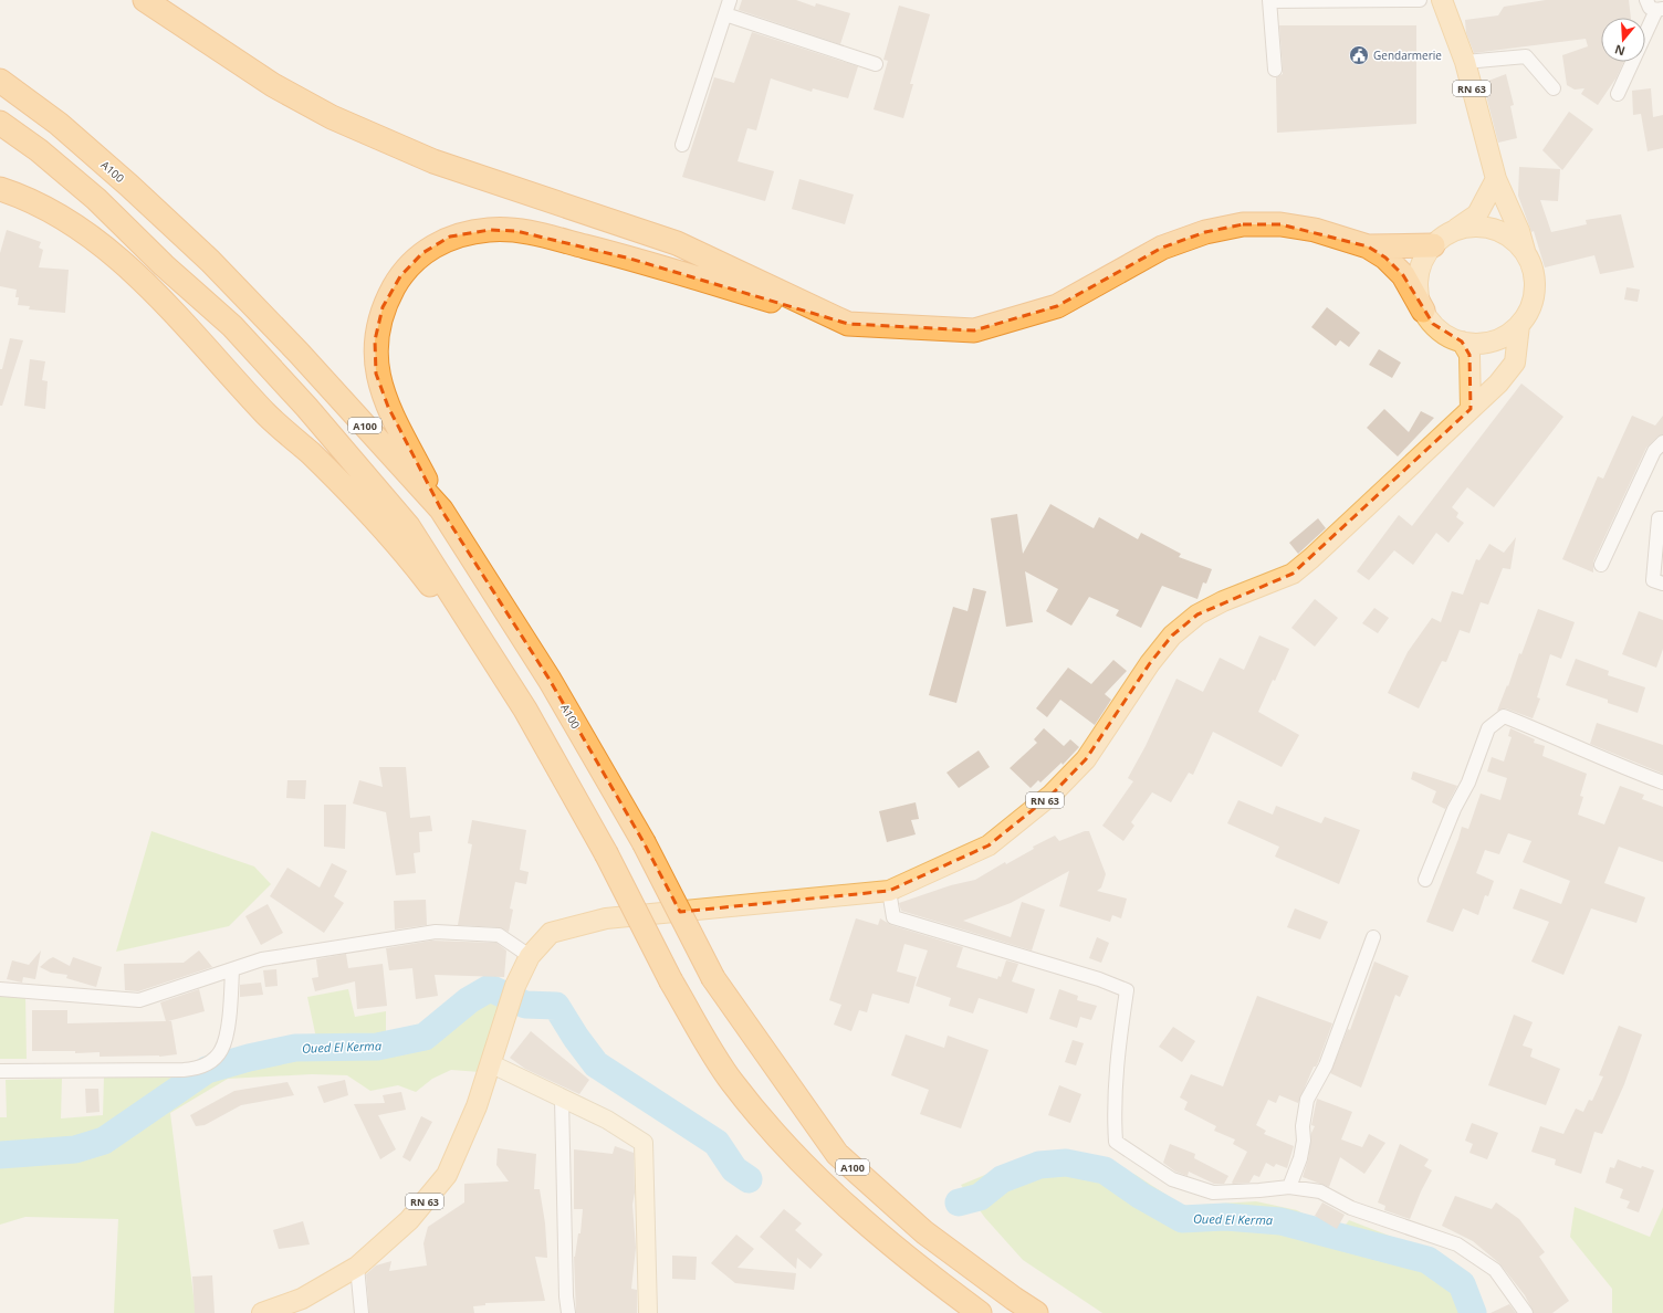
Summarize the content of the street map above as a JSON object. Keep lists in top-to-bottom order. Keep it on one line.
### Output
{"streets":{"highway":["A100"],"main road":["RN 63"]},"water":["Oued El Kerma"],"places":{"public building":["Gendarmerie"]},"north":"bottom"}
